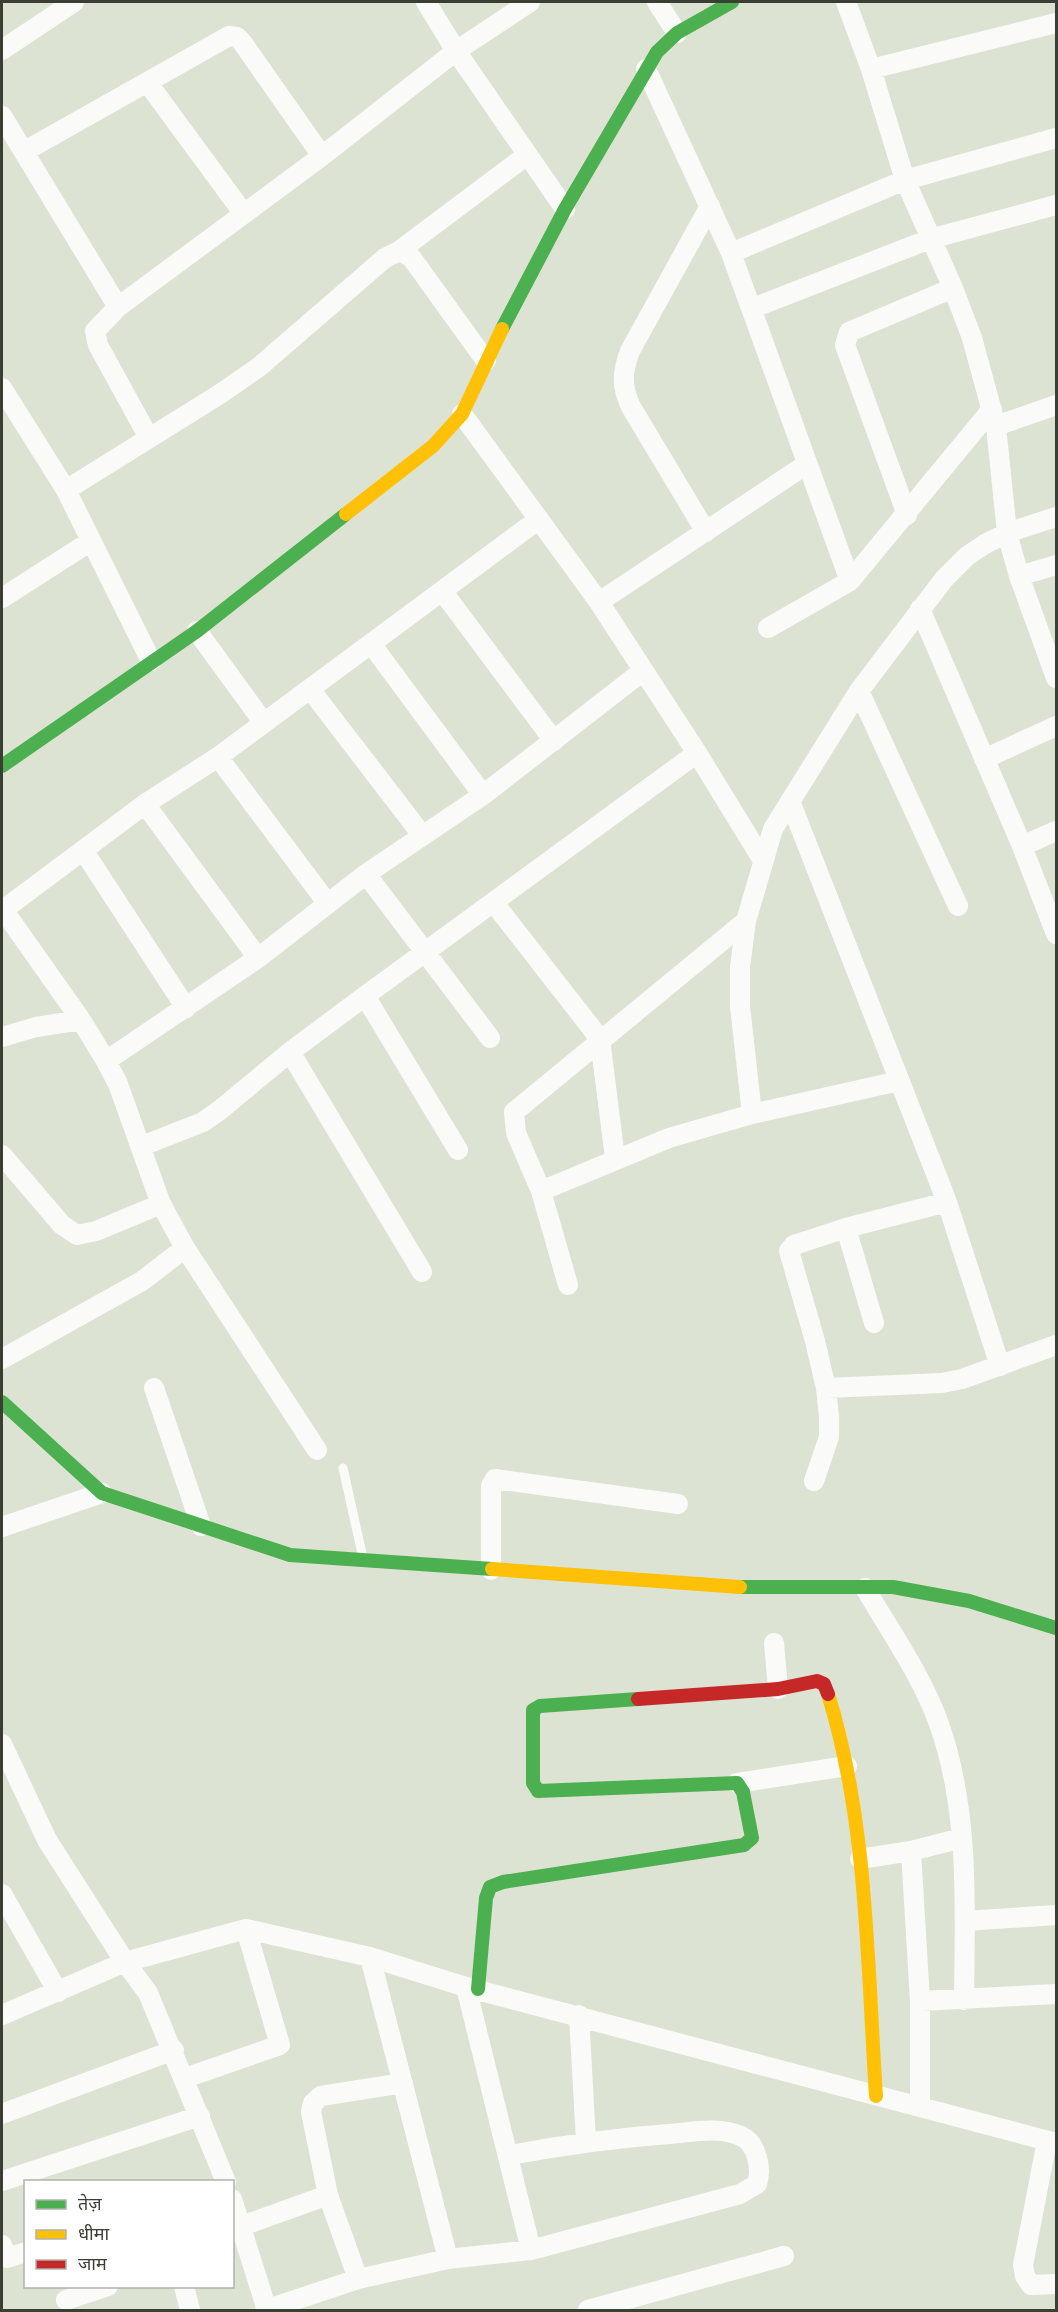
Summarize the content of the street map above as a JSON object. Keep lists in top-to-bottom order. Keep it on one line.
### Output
{"legend":["तेज़","धीमा","जाम"]}
